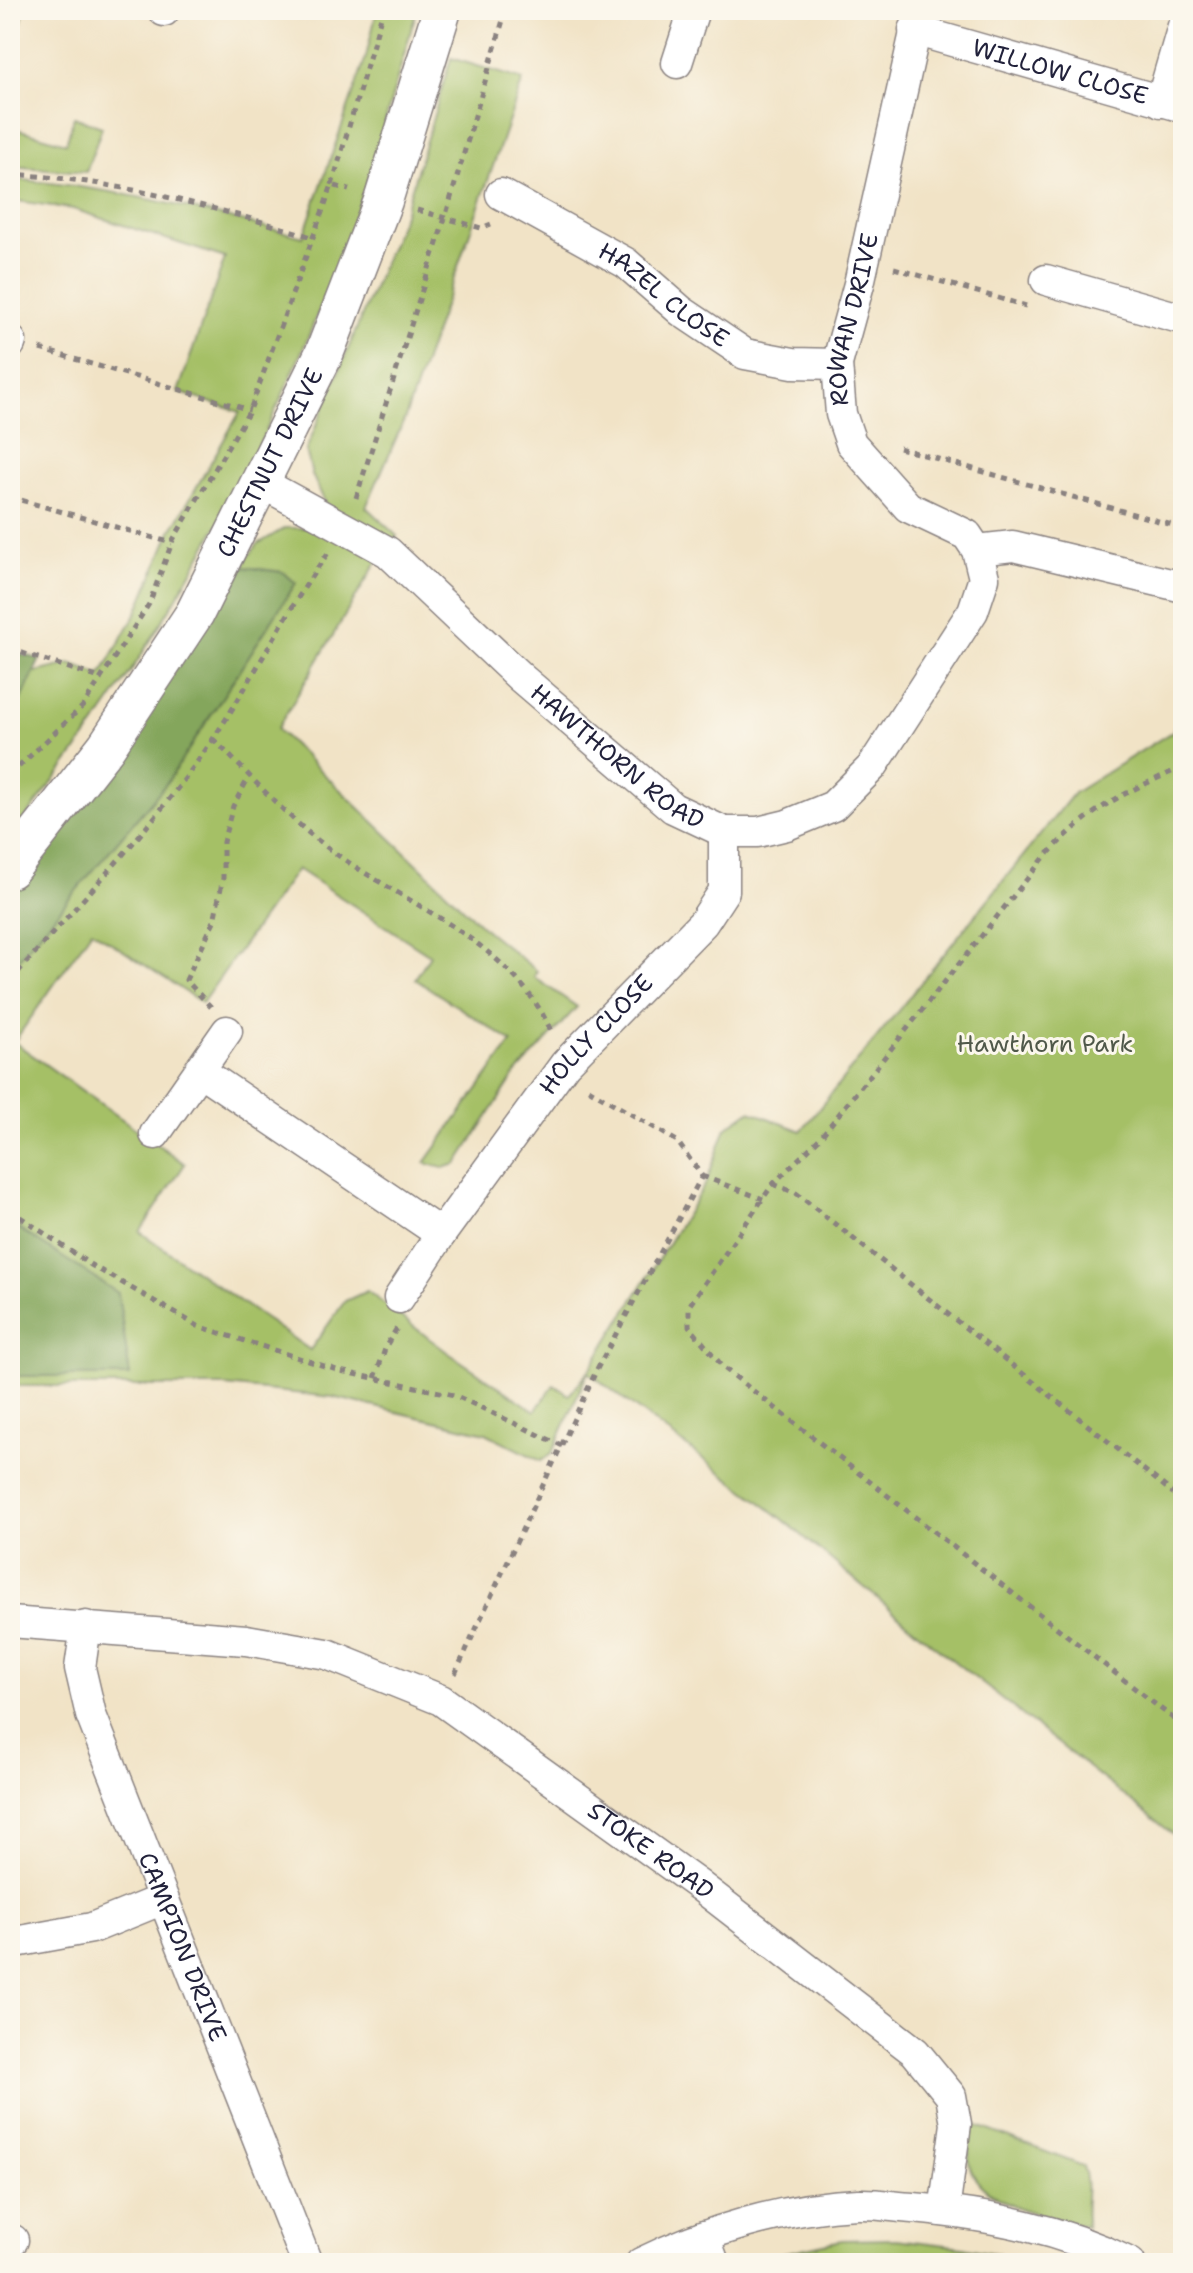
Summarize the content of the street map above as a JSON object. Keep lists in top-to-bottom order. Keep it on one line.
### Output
{"streets":{"street":["WILLOW CLOSE","HAZEL CLOSE","ROWAN DRIVE","CHESTNUT DRIVE","HAWTHORN ROAD","HOLLY CLOSE","STOKE ROAD","CAMPION DRIVE"]},"crossings":[["WILLOW CLOSE","ROWAN DRIVE"],["HAZEL CLOSE","ROWAN DRIVE"],["ROWAN DRIVE","HAWTHORN ROAD"],["CHESTNUT DRIVE","HAWTHORN ROAD"],["HAWTHORN ROAD","HOLLY CLOSE"],["STOKE ROAD","CAMPION DRIVE"]],"parks":["Hawthorn Park"]}
